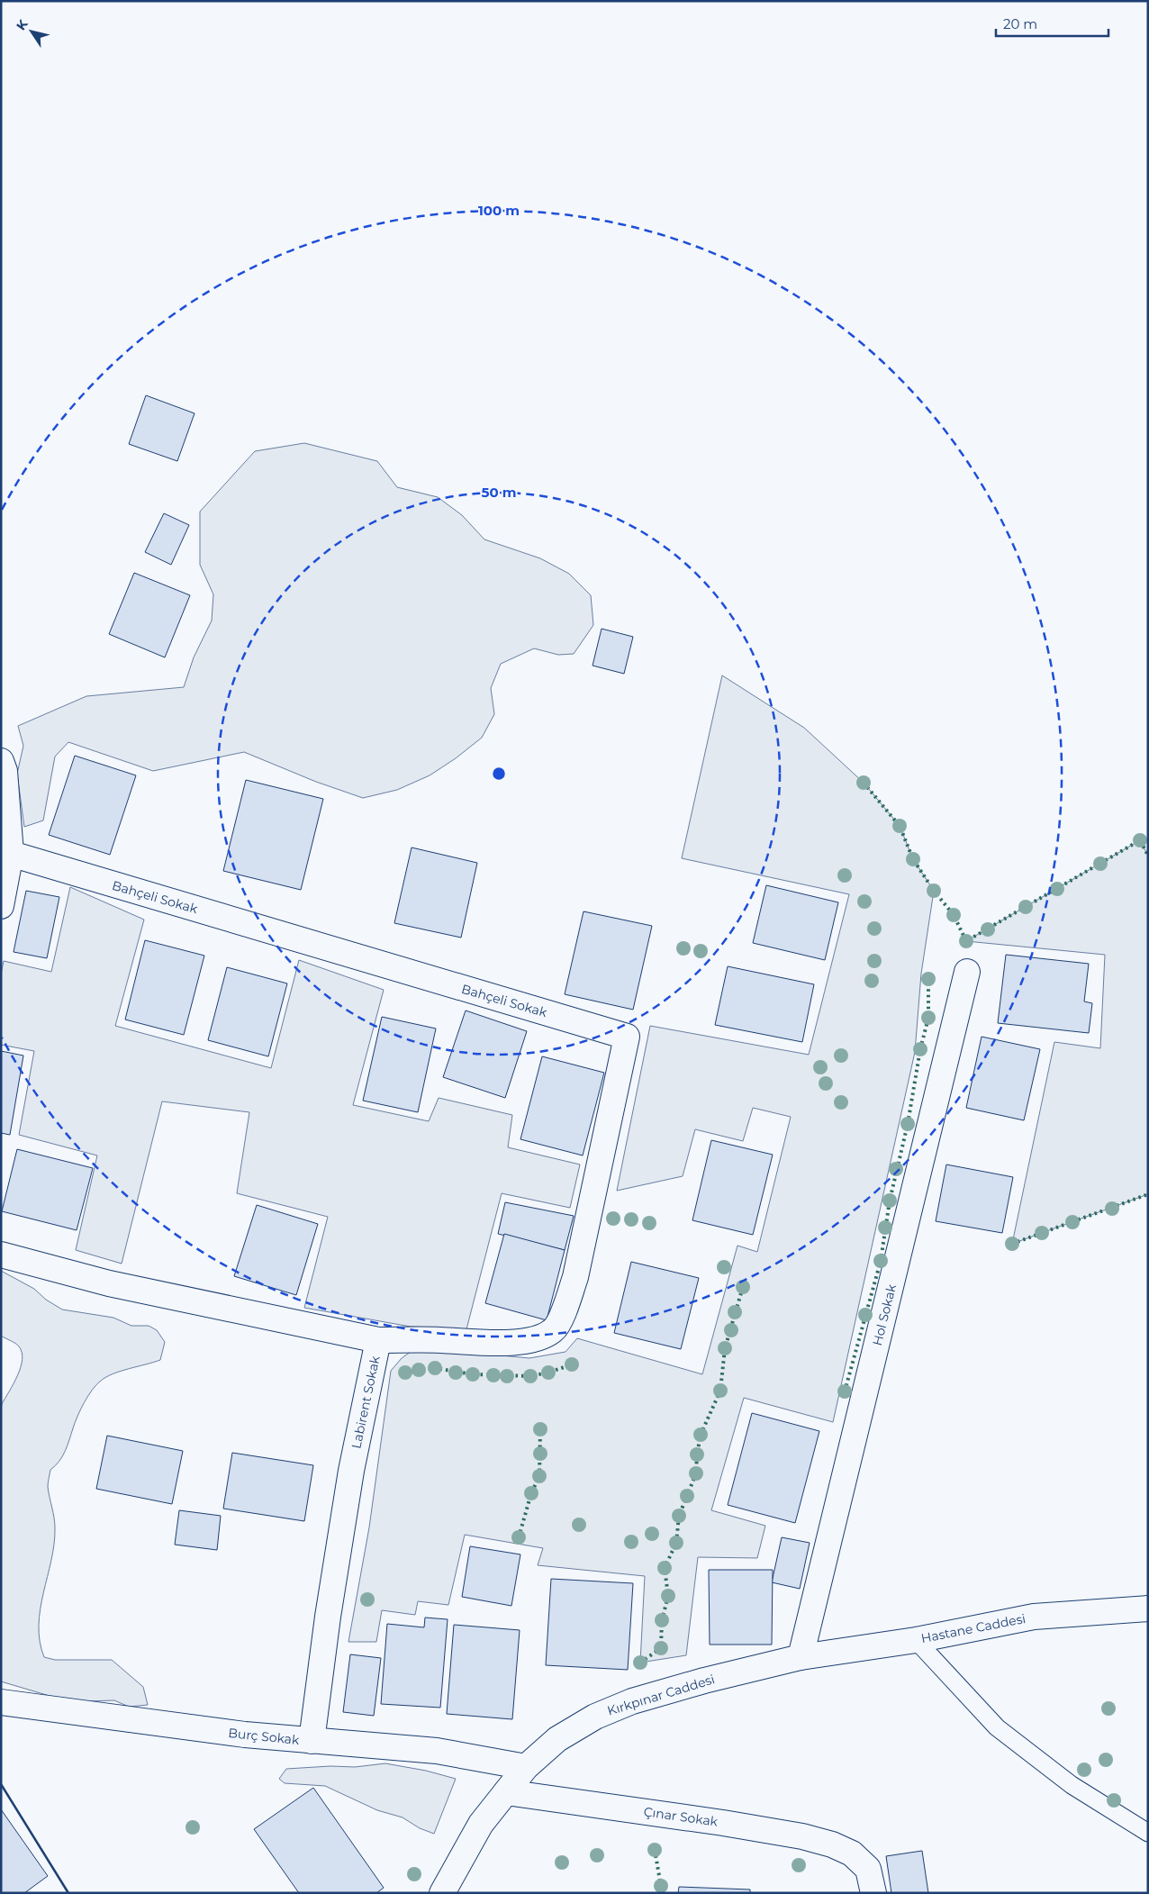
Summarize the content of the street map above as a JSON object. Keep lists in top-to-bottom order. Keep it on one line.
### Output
{"streets":{"street":["Bahçeli Sokak","Hol Sokak","Labirent Sokak","Hastane Caddesi","Kırkpınar Caddesi","Burç Sokak","Çınar Sokak"]},"crossings":[["Bahçeli Sokak","Labirent Sokak"],["Hol Sokak","Hastane Caddesi"],["Hol Sokak","Kırkpınar Caddesi"],["Labirent Sokak","Burç Sokak"],["Hastane Caddesi","Kırkpınar Caddesi"],["Kırkpınar Caddesi","Burç Sokak"],["Kırkpınar Caddesi","Çınar Sokak"]],"scale_bar":"20 m","north":"top left","rings":["100 m","50 m"]}
